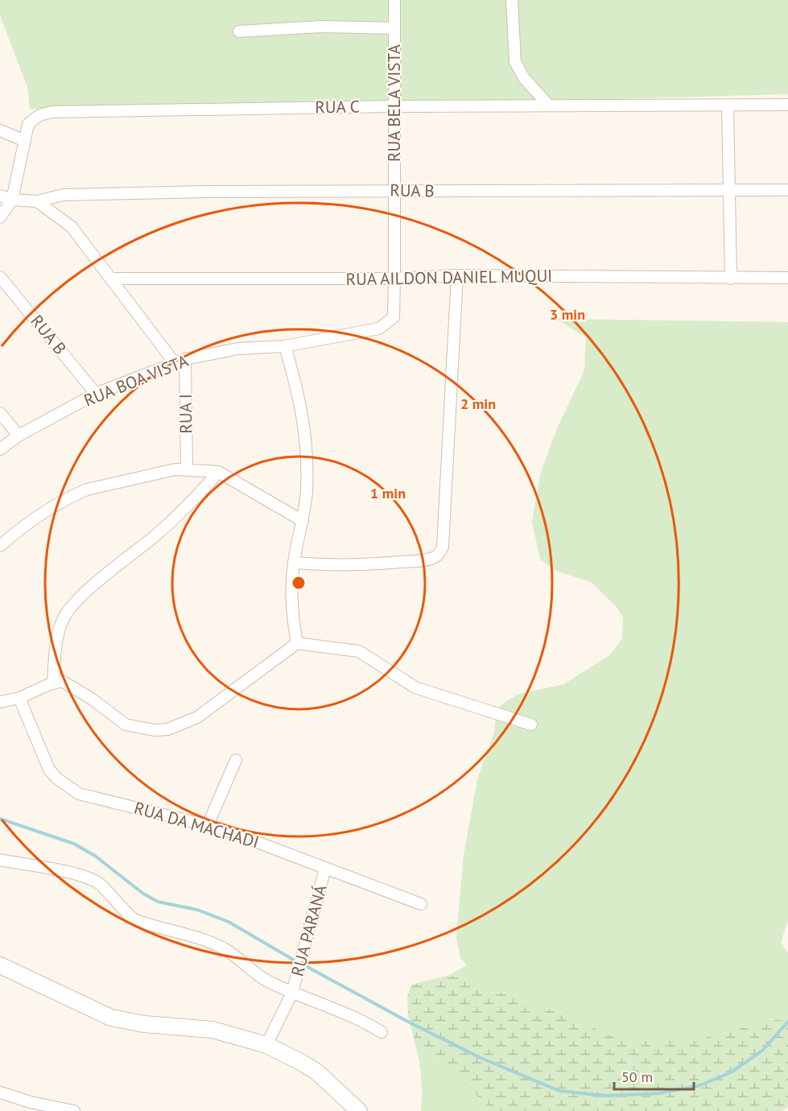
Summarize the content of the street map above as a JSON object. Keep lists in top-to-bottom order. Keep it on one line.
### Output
{"streets":{"street":["RUA BELA VISTA","RUA C","RUA B","RUA AILDON DANIEL MUQUI","RUA BOA VISTA","RUA I","RUA DA MACHADI","RUA PARANÁ"]},"crossings":[["RUA BELA VISTA","RUA C"],["RUA BELA VISTA","RUA B"],["RUA BELA VISTA","RUA AILDON DANIEL MUQUI"],["RUA BELA VISTA","RUA BOA VISTA"],["RUA B","RUA BOA VISTA"],["RUA BOA VISTA","RUA I"],["RUA DA MACHADI","RUA PARANÁ"]],"scale_bar":"50 m","rings":["3 min","2 min","1 min"]}
